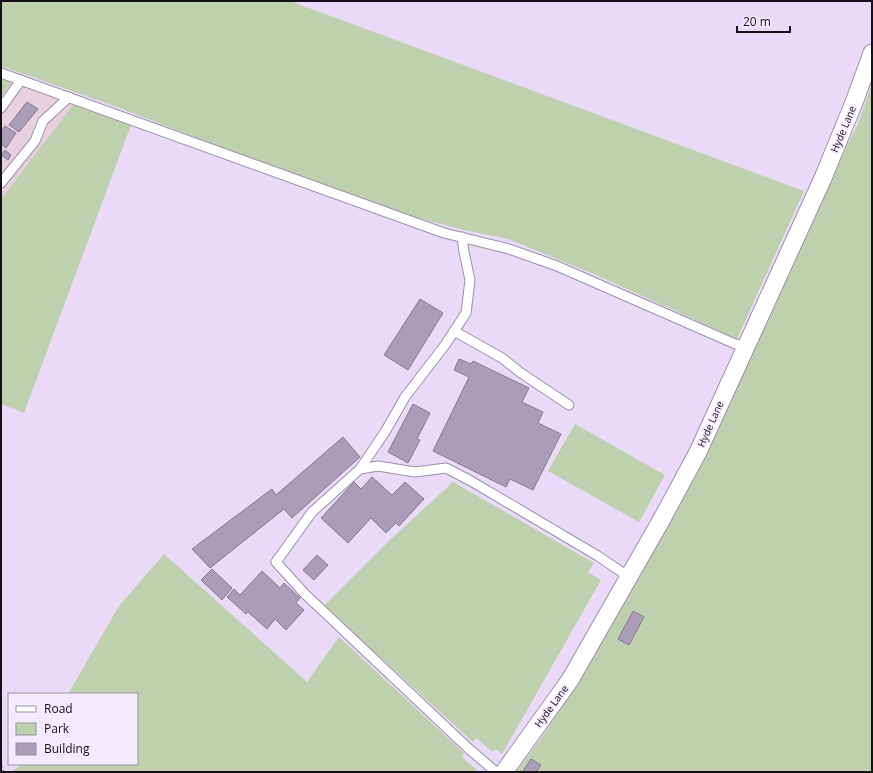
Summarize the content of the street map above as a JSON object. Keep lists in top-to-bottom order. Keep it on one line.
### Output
{"streets":{"street":["Hyde Lane"]},"legend":["Road","Park","Building"],"scale_bar":"20 m"}
